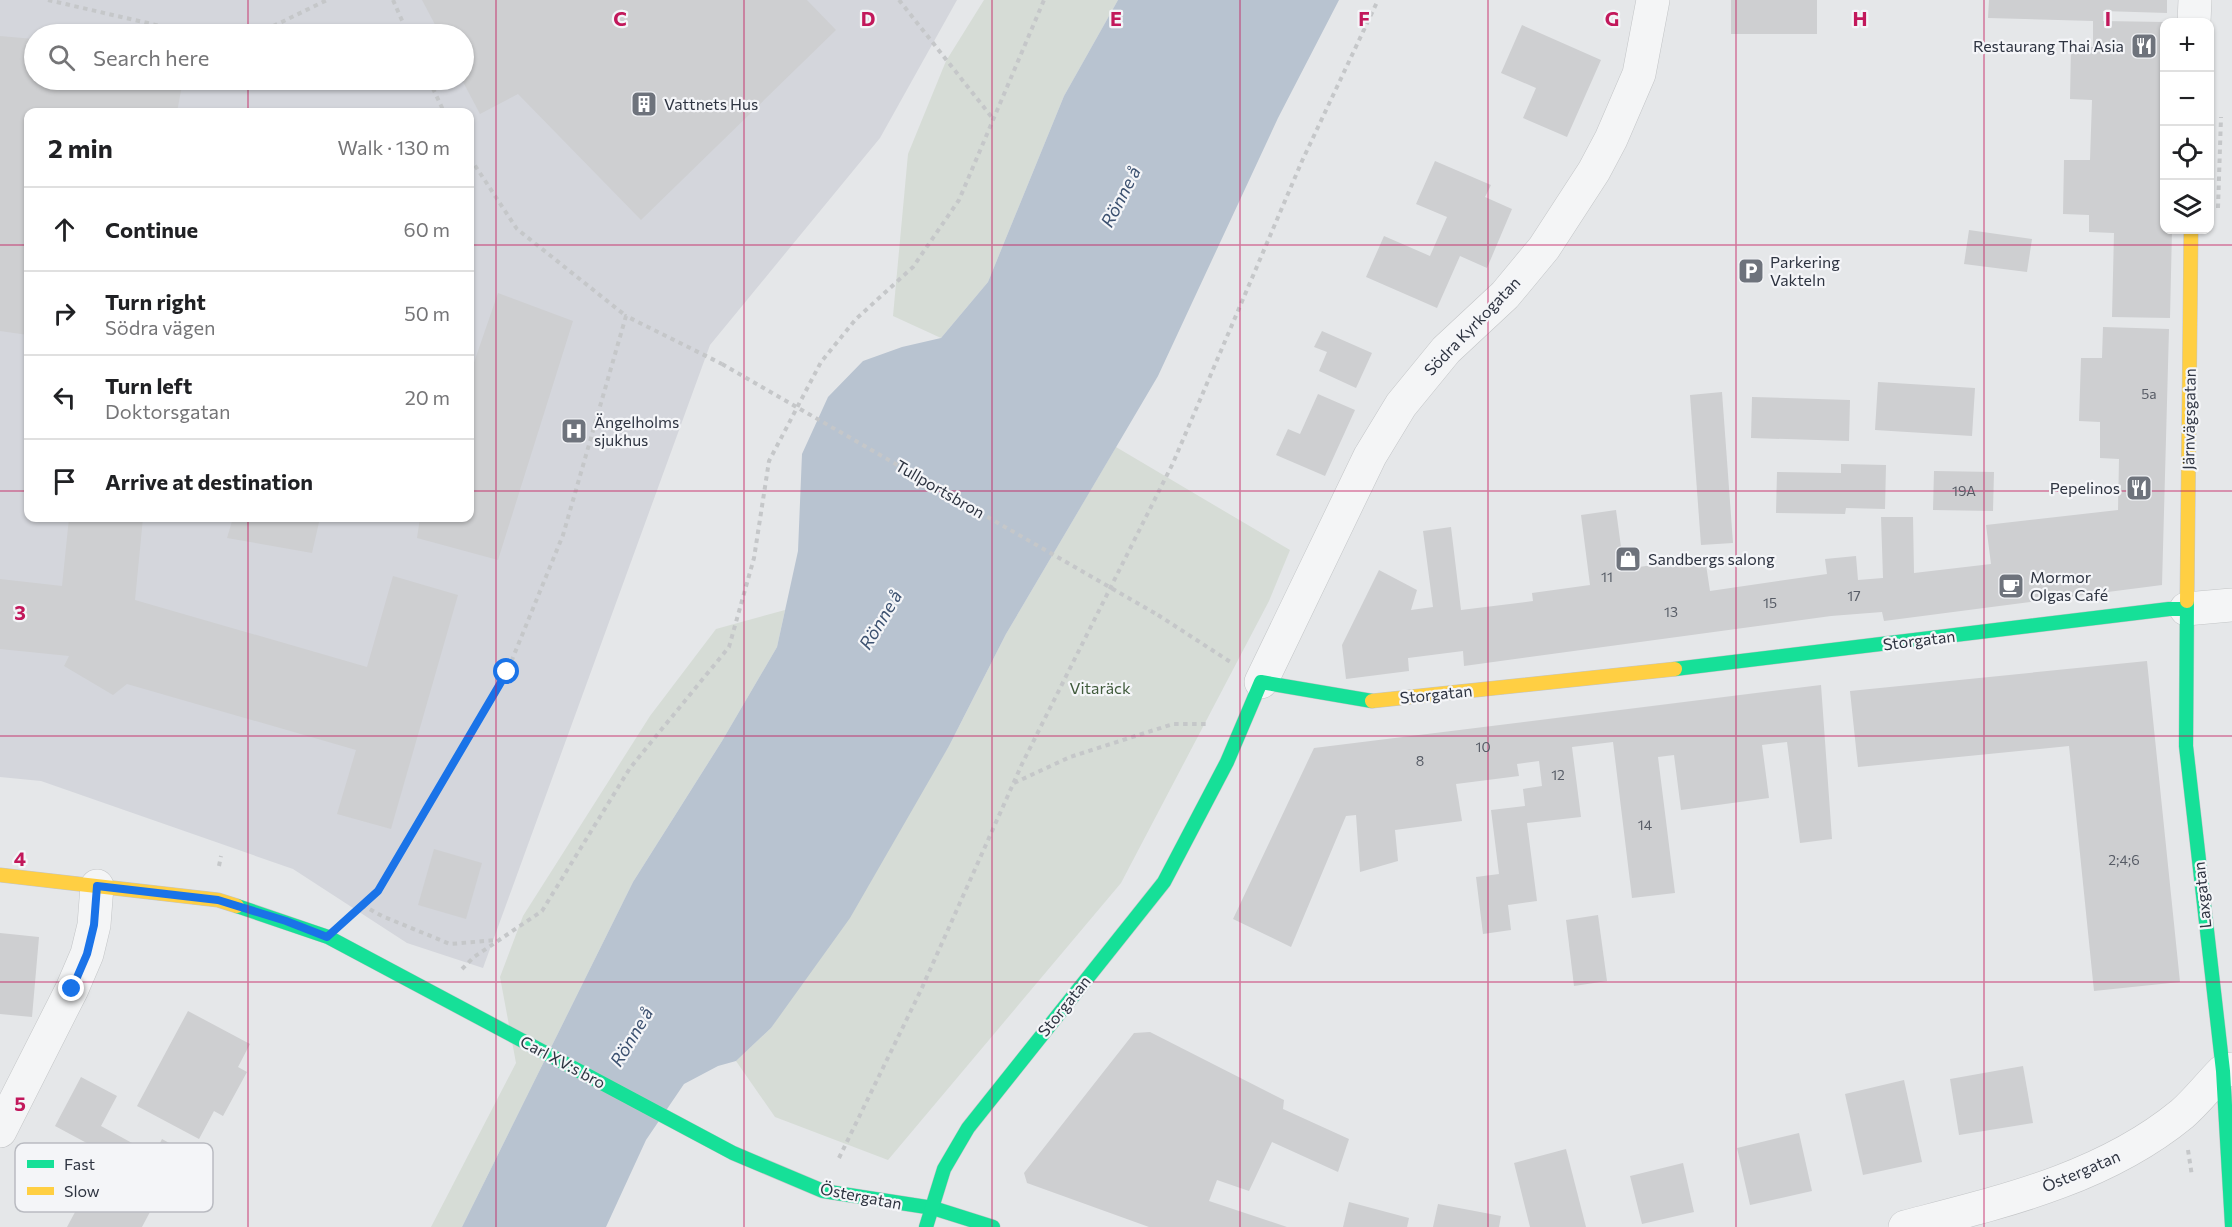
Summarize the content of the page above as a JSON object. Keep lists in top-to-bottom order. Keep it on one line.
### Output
{"streets":{"street":["Södra Kyrkogatan","Järnvägsgatan","Storgatan","Laxgatan","Carl XV:s bro","Östergatan"],"path":["Tullportsbron"]},"crossings":[["Södra Kyrkogatan","Tullportsbron"],["Södra Kyrkogatan","Storgatan"],["Järnvägsgatan","Storgatan"],["Järnvägsgatan","Laxgatan"],["Tullportsbron","Storgatan"],["Storgatan","Laxgatan"],["Storgatan","Östergatan"],["Laxgatan","Östergatan"],["Carl XV:s bro","Östergatan"]],"water":["Rönne å"],"parks":["Vitaräck"],"places":{"restaurant":["Restaurang Thai Asia","Pepelinos"],"building":["Vattnets Hus"],"parking":["Parkering Vakteln"],"hospital":["Ängelholms sjukhus"],"shop":["Sandbergs salong"],"cafe":["Mormor Olgas Café"]},"house_numbers":["5a","19A","11","17","15","13","10","8","12","14","2;4;6"],"legend":["Fast","Slow"],"page":{"map_buttons":["+","−"],"search":"Search here","heading":["2 min","Walk · 130 m"],"list":[["Continue","60 m"],["Turn right","Södra vägen","50 m"],["Turn left","Doktorsgatan","20 m"],"Arrive at destination"]},"grid":{"columns":["C","D","E","F","G","H","I"],"rows":["3","4","5"]}}
